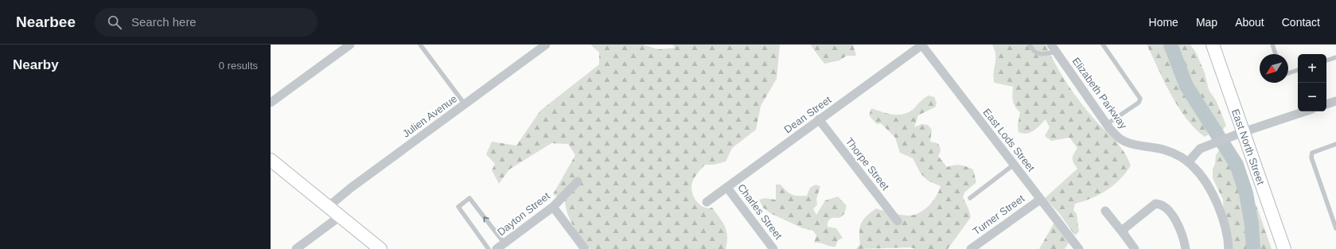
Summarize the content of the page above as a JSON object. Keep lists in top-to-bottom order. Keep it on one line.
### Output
{"streets":{"street":["Elizabeth Parkway","Dean Street","Julien Avenue","East Lods Street","East North Street","Thorpe Street","Charles Street","Dayton Street","Turner Street"]},"crossings":[["Dean Street","East Lods Street"],["Dean Street","Thorpe Street"],["Dean Street","Charles Street"],["East Lods Street","Turner Street"]],"north":"bottom left","page":{"header":"Nearbee","search":"Search here","nav":["Home","Map","About","Contact"],"heading":["Nearby","0 results"],"map_buttons":["+","−"]}}
